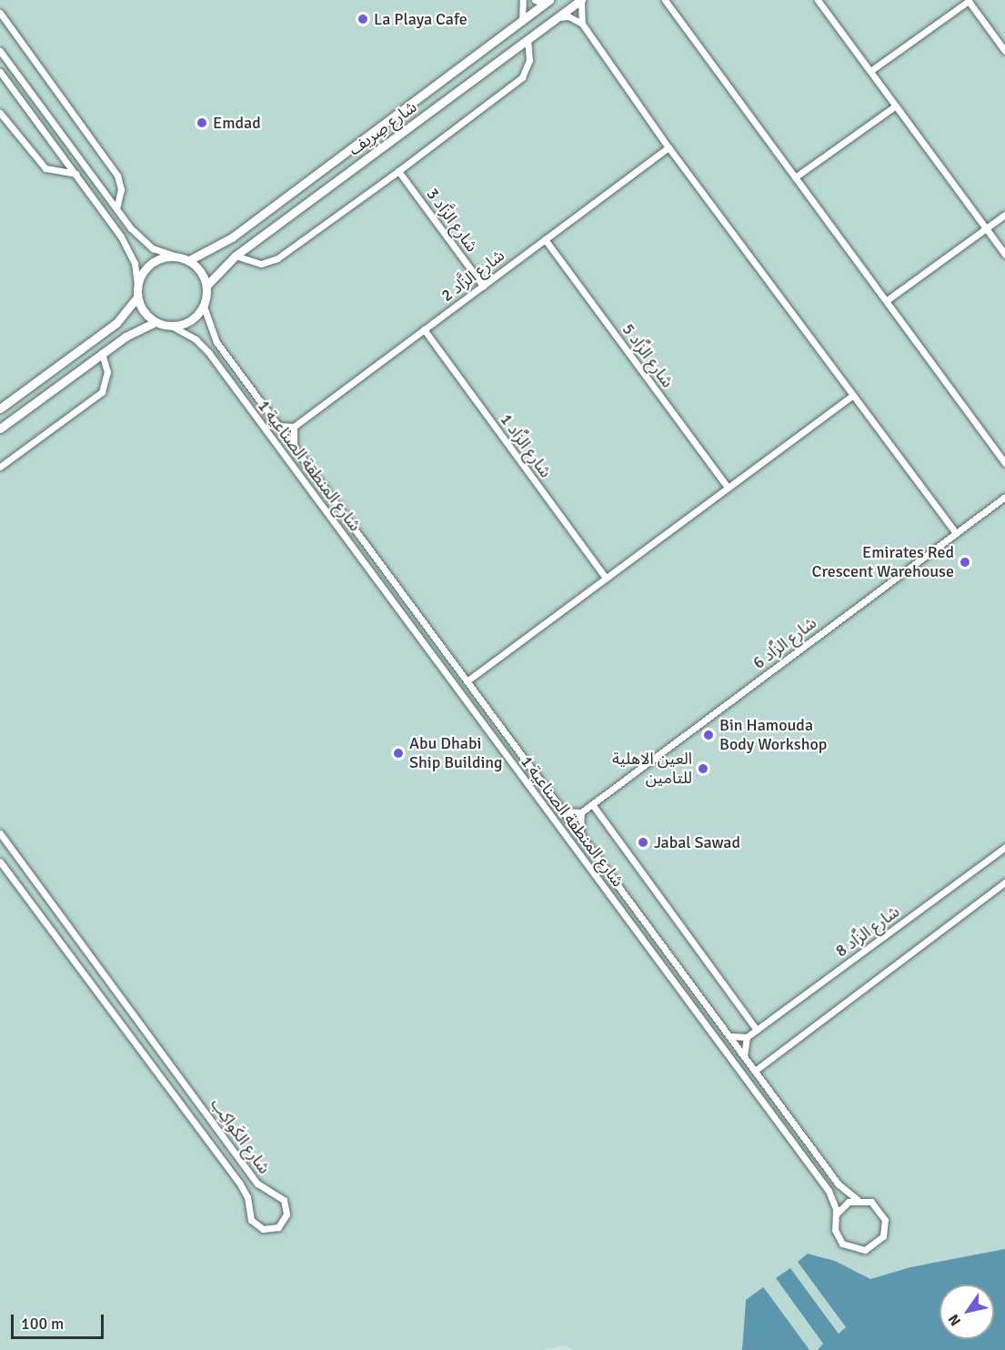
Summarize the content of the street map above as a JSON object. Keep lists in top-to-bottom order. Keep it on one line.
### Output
{"streets":{"main road":["شارع صِرِيف"],"street":["شارع الزَّاد 3","شارع الزَّاد 2","شارع الزَّاد 5","شارع الزَّاد 1","شارع المنطقة الصناعية 1","شارع الزَّاد 6","شارع الزَّاد 8","شارع الكَواكِب"]},"crossings":[["شارع صِرِيف","شارع المنطقة الصناعية 1"],["شارع الزَّاد 3","شارع الزَّاد 2"],["شارع الزَّاد 2","شارع الزَّاد 5"],["شارع الزَّاد 2","شارع الزَّاد 1"]],"places":["La Playa Cafe","Emdad","Emirates Red Crescent Warehouse","Bin Hamouda Body Workshop","Abu Dhabi Ship Building","العين الاهلية للتامين","Jabal Sawad"],"scale_bar":"100 m","north":"bottom left"}
